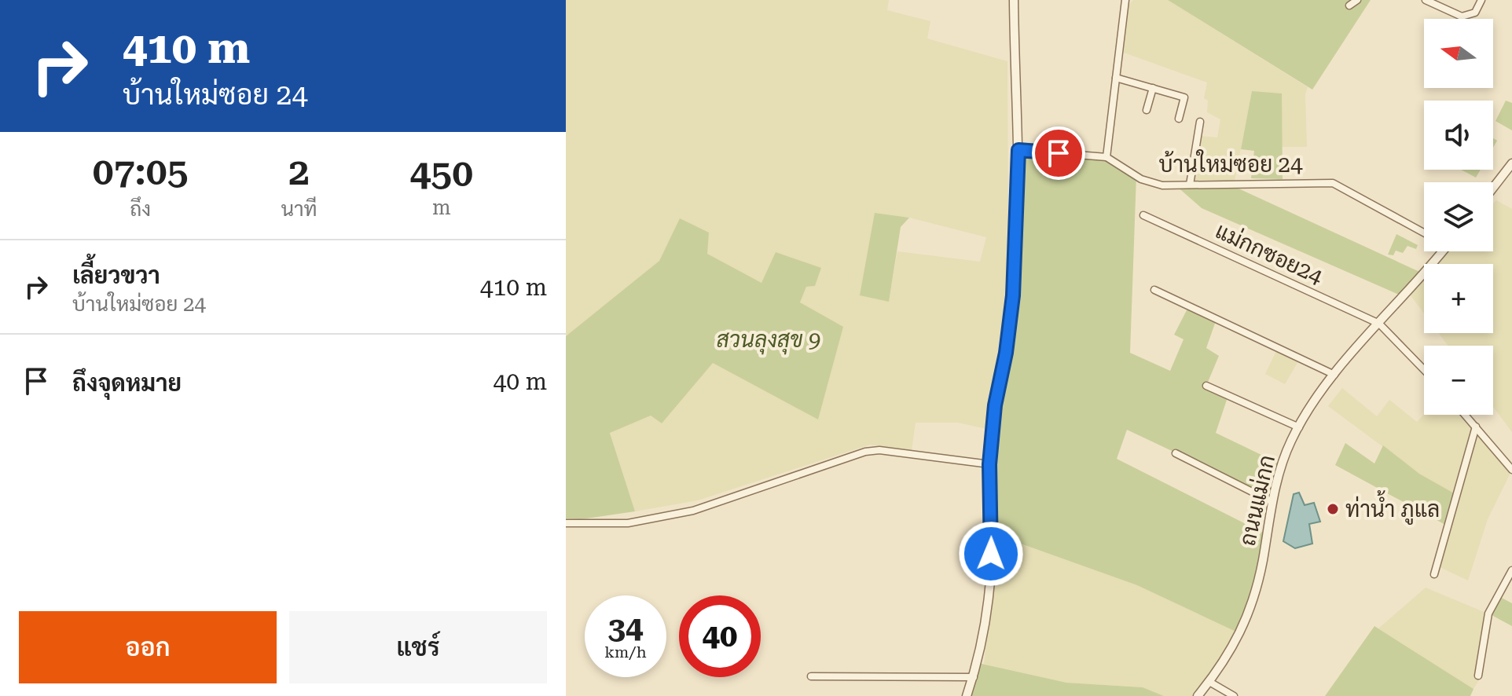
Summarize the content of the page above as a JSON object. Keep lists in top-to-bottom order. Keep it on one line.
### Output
{"streets":{"street":["บ้านใหม่ซอย 24","แม่กกซอย24","ถนนแม่กก"]},"crossings":[["แม่กกซอย24","ถนนแม่กก"]],"parks":["สวนลุงสุข 9"],"places":["ท่าน้ำ ภูแล"],"north":"left","page":{"turn":["410 m","บ้านใหม่ซอย 24"],"map_buttons":["+","−"],"eta":["07:05","ถึง","2","นาที","450","m"],"list":[{"name":"เลี้ยวขวา","note":"บ้านใหม่ซอย 24","value":"410 m"},{"name":"ถึงจุดหมาย","value":"40 m"}],"speed":"34 km/h","limit":"40","buttons":["ออก","แชร์"]}}
